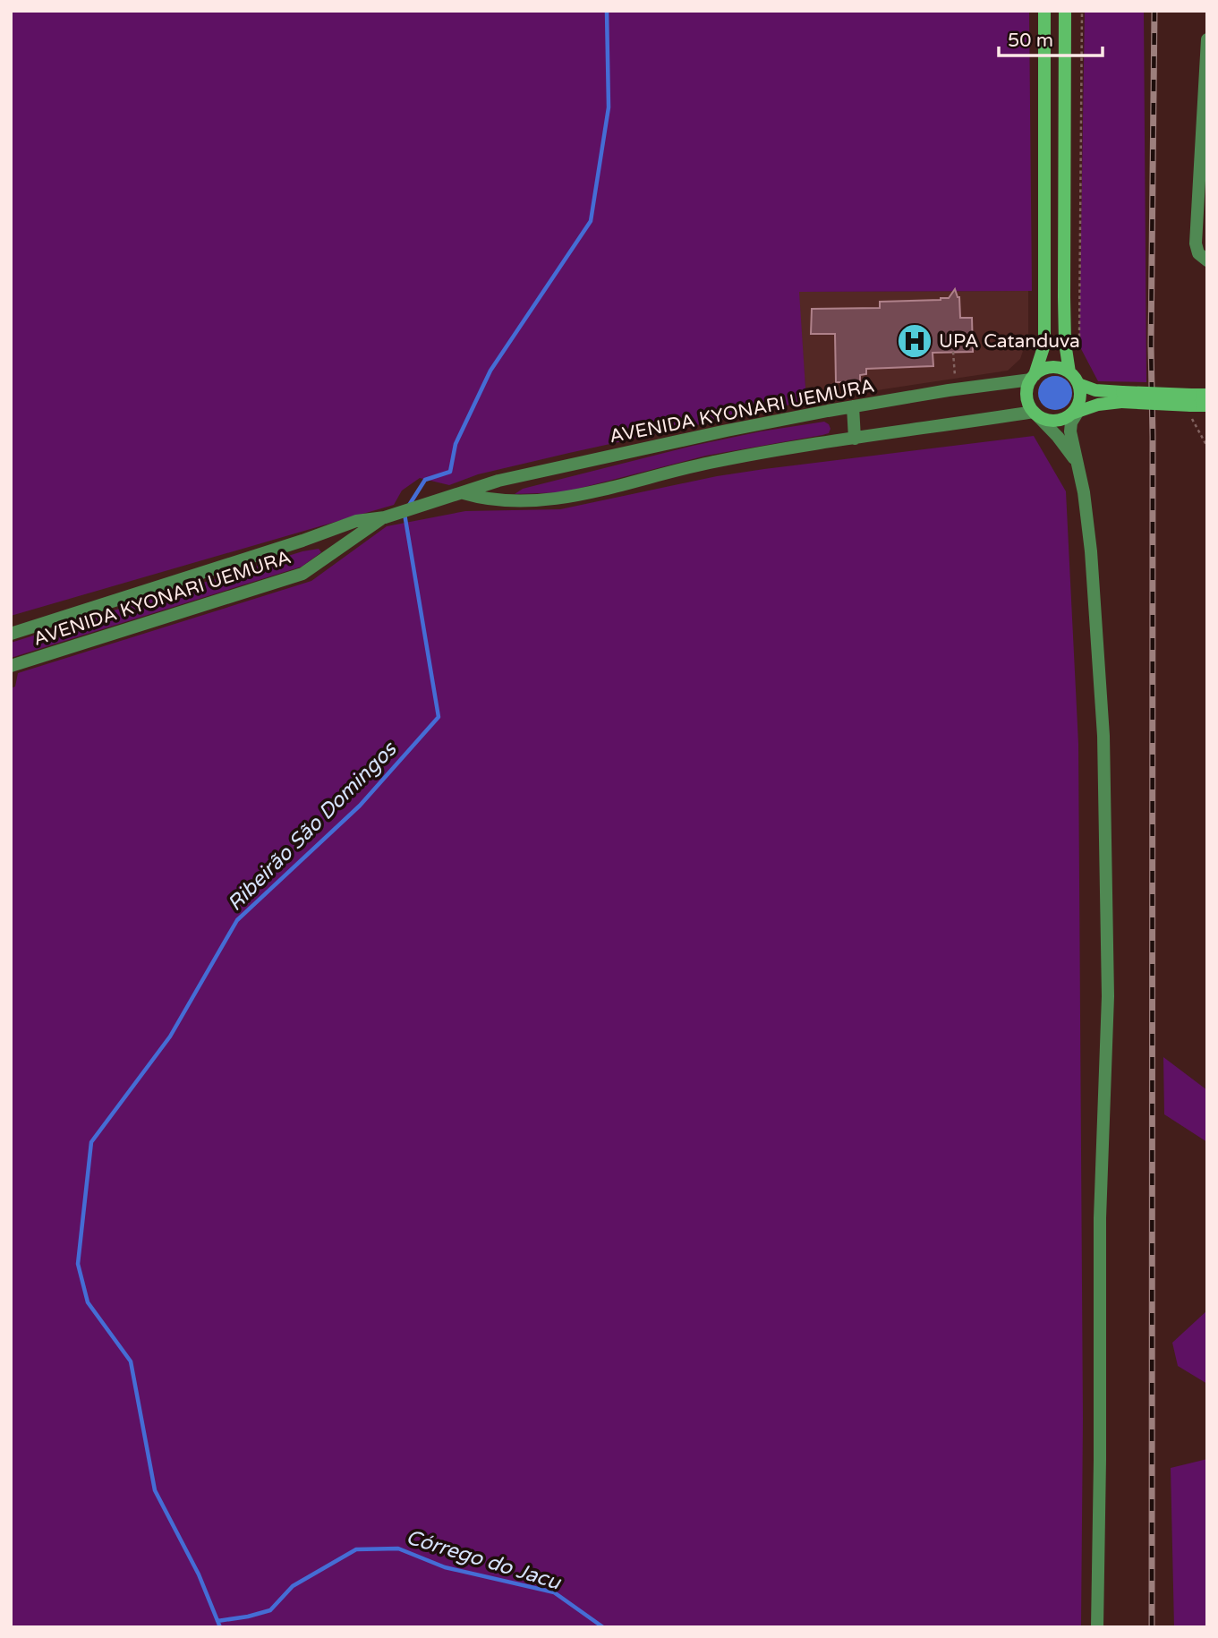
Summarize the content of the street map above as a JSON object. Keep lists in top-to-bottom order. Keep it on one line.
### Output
{"streets":{"street":["AVENIDA KYONARI UEMURA"]},"water":["Ribeirão São Domingos","Córrego do Jacu"],"places":{"hospital":["UPA Catanduva"]},"scale_bar":"50 m"}
